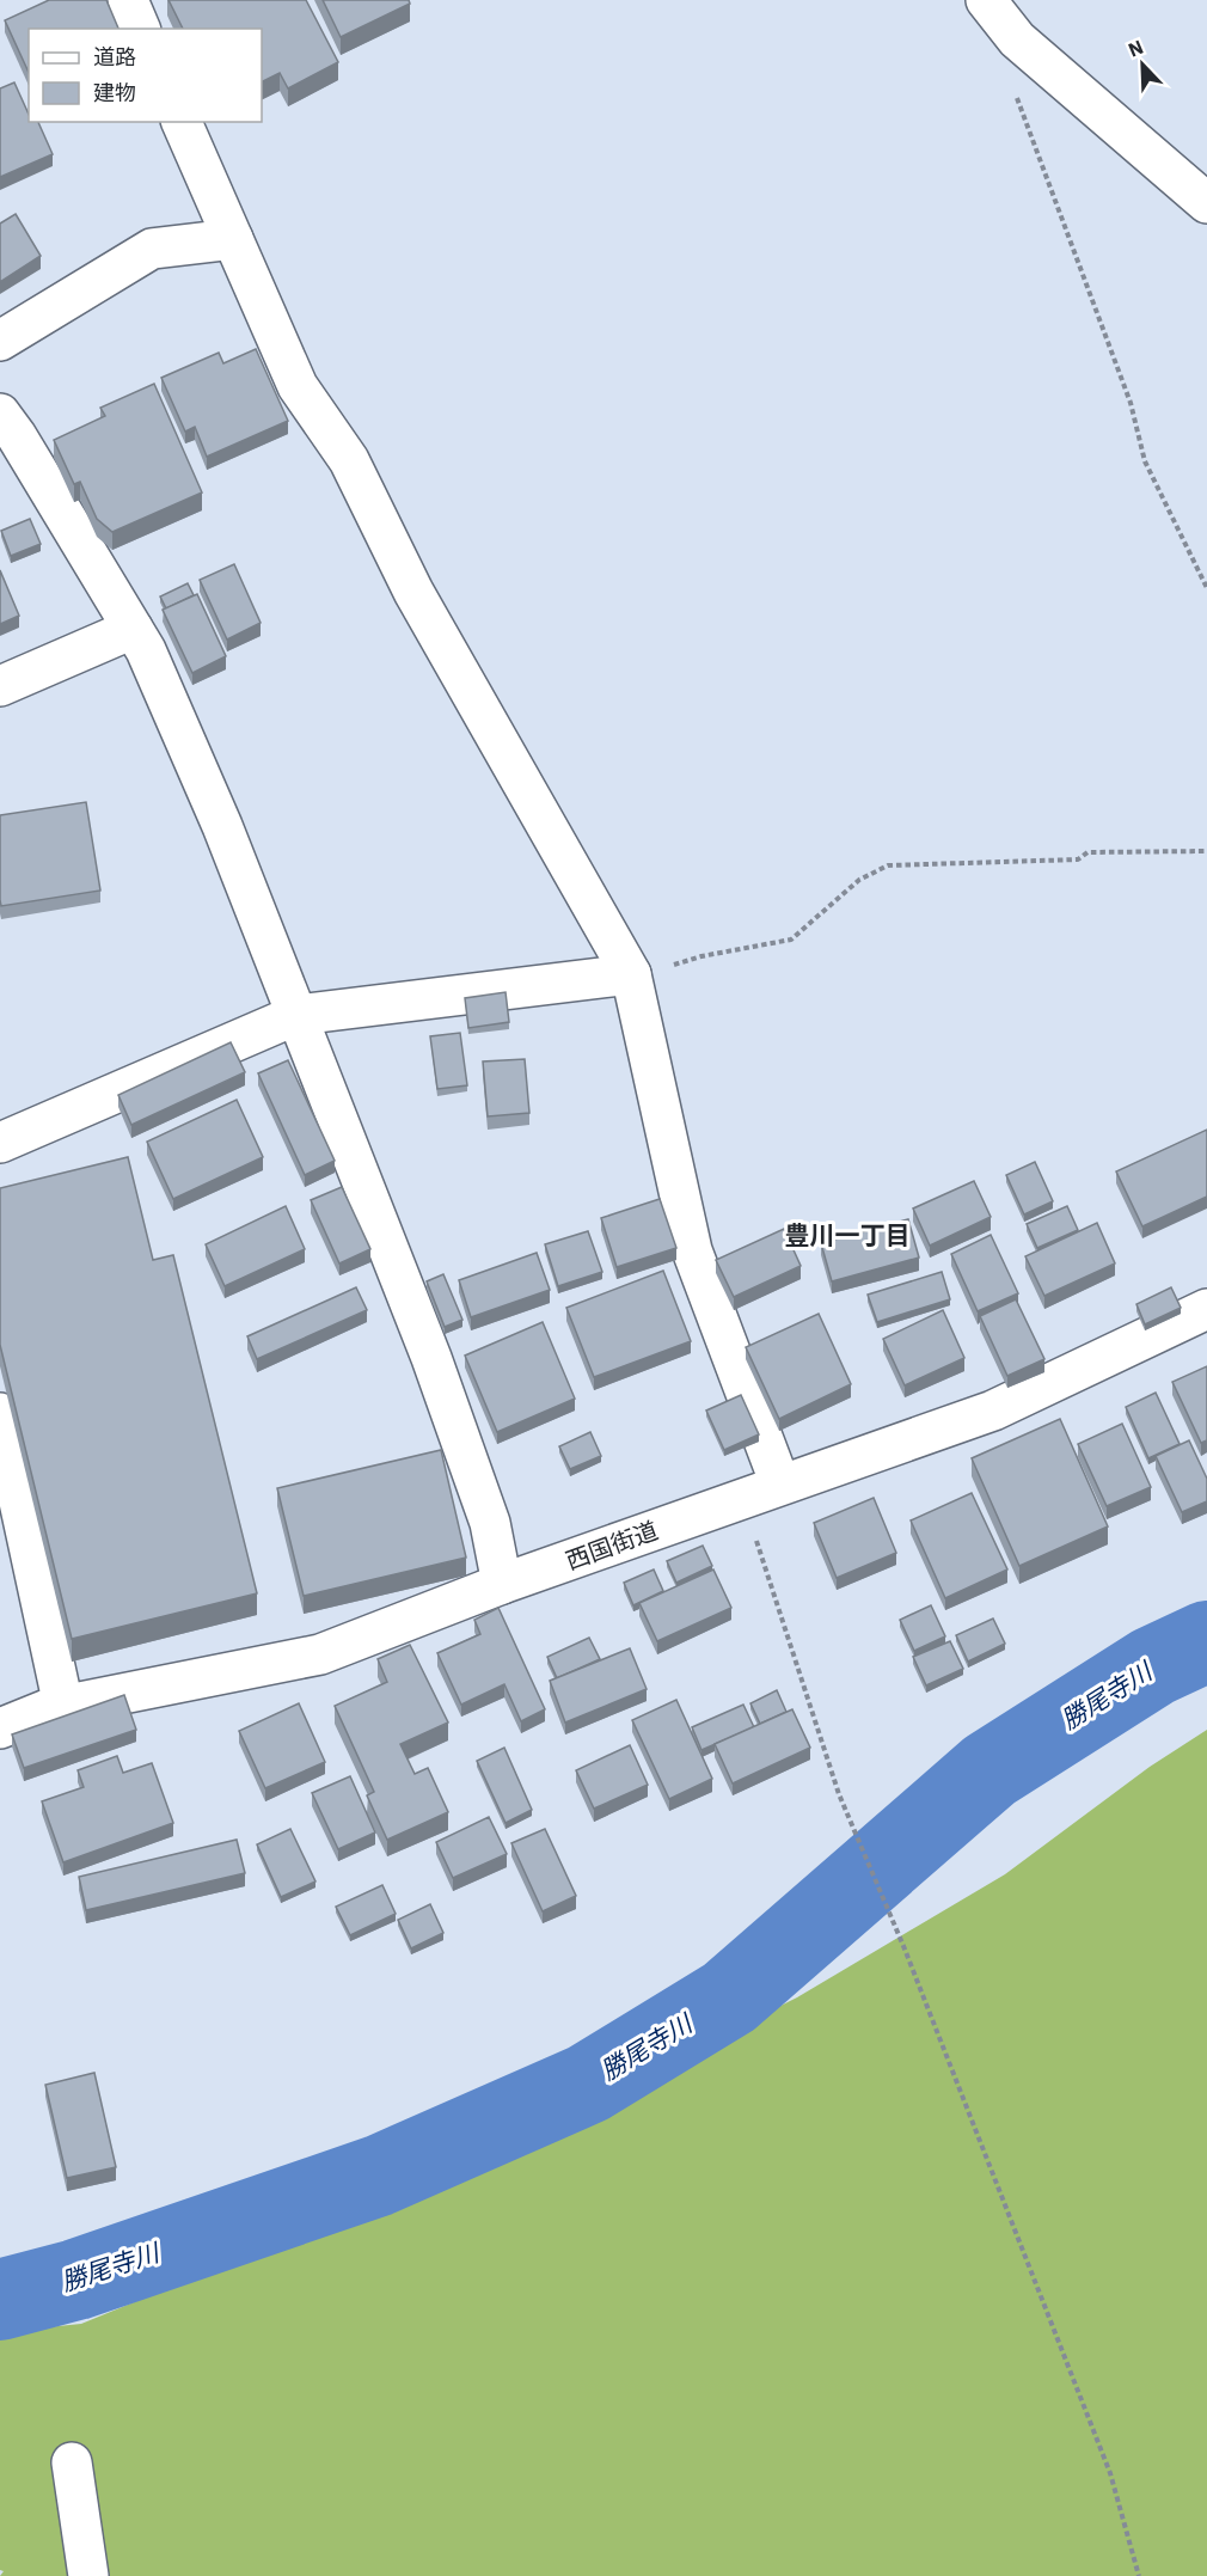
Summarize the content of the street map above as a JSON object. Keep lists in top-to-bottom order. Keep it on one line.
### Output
{"streets":{"street":["西国街道"]},"districts":["豊川一丁目"],"water":["勝尾寺川"],"legend":["道路","建物"],"north":"top left"}
